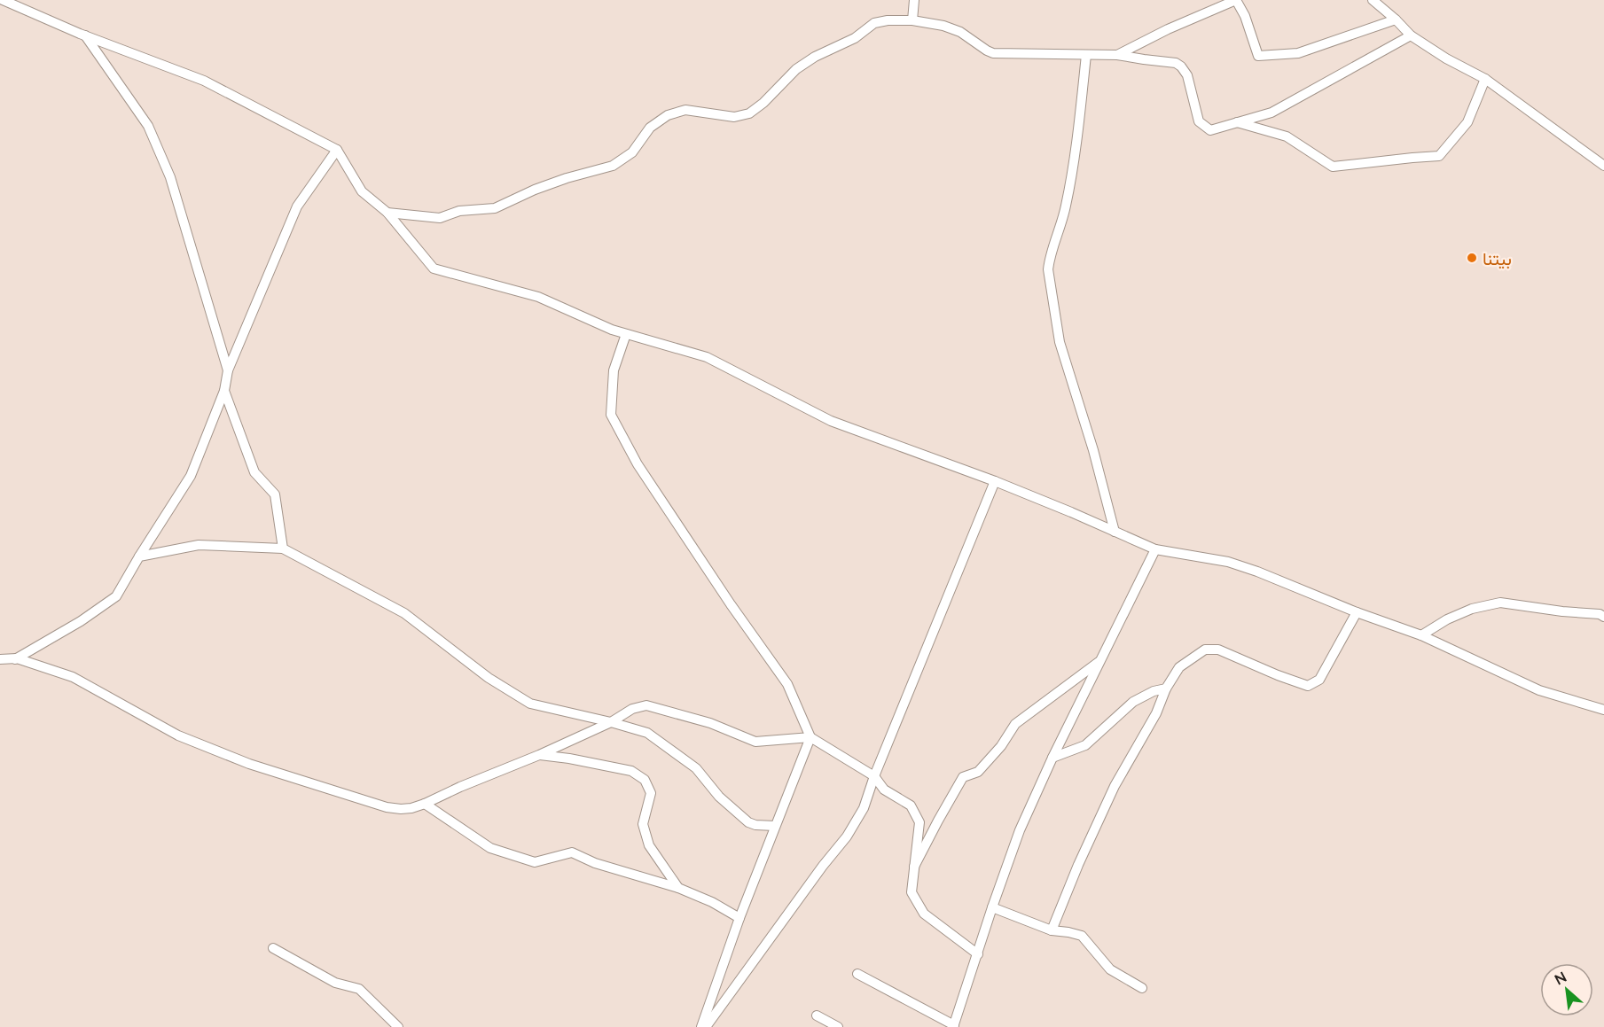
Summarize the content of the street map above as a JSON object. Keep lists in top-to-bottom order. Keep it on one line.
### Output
{"places":["بيتنا"],"north":"top left"}
